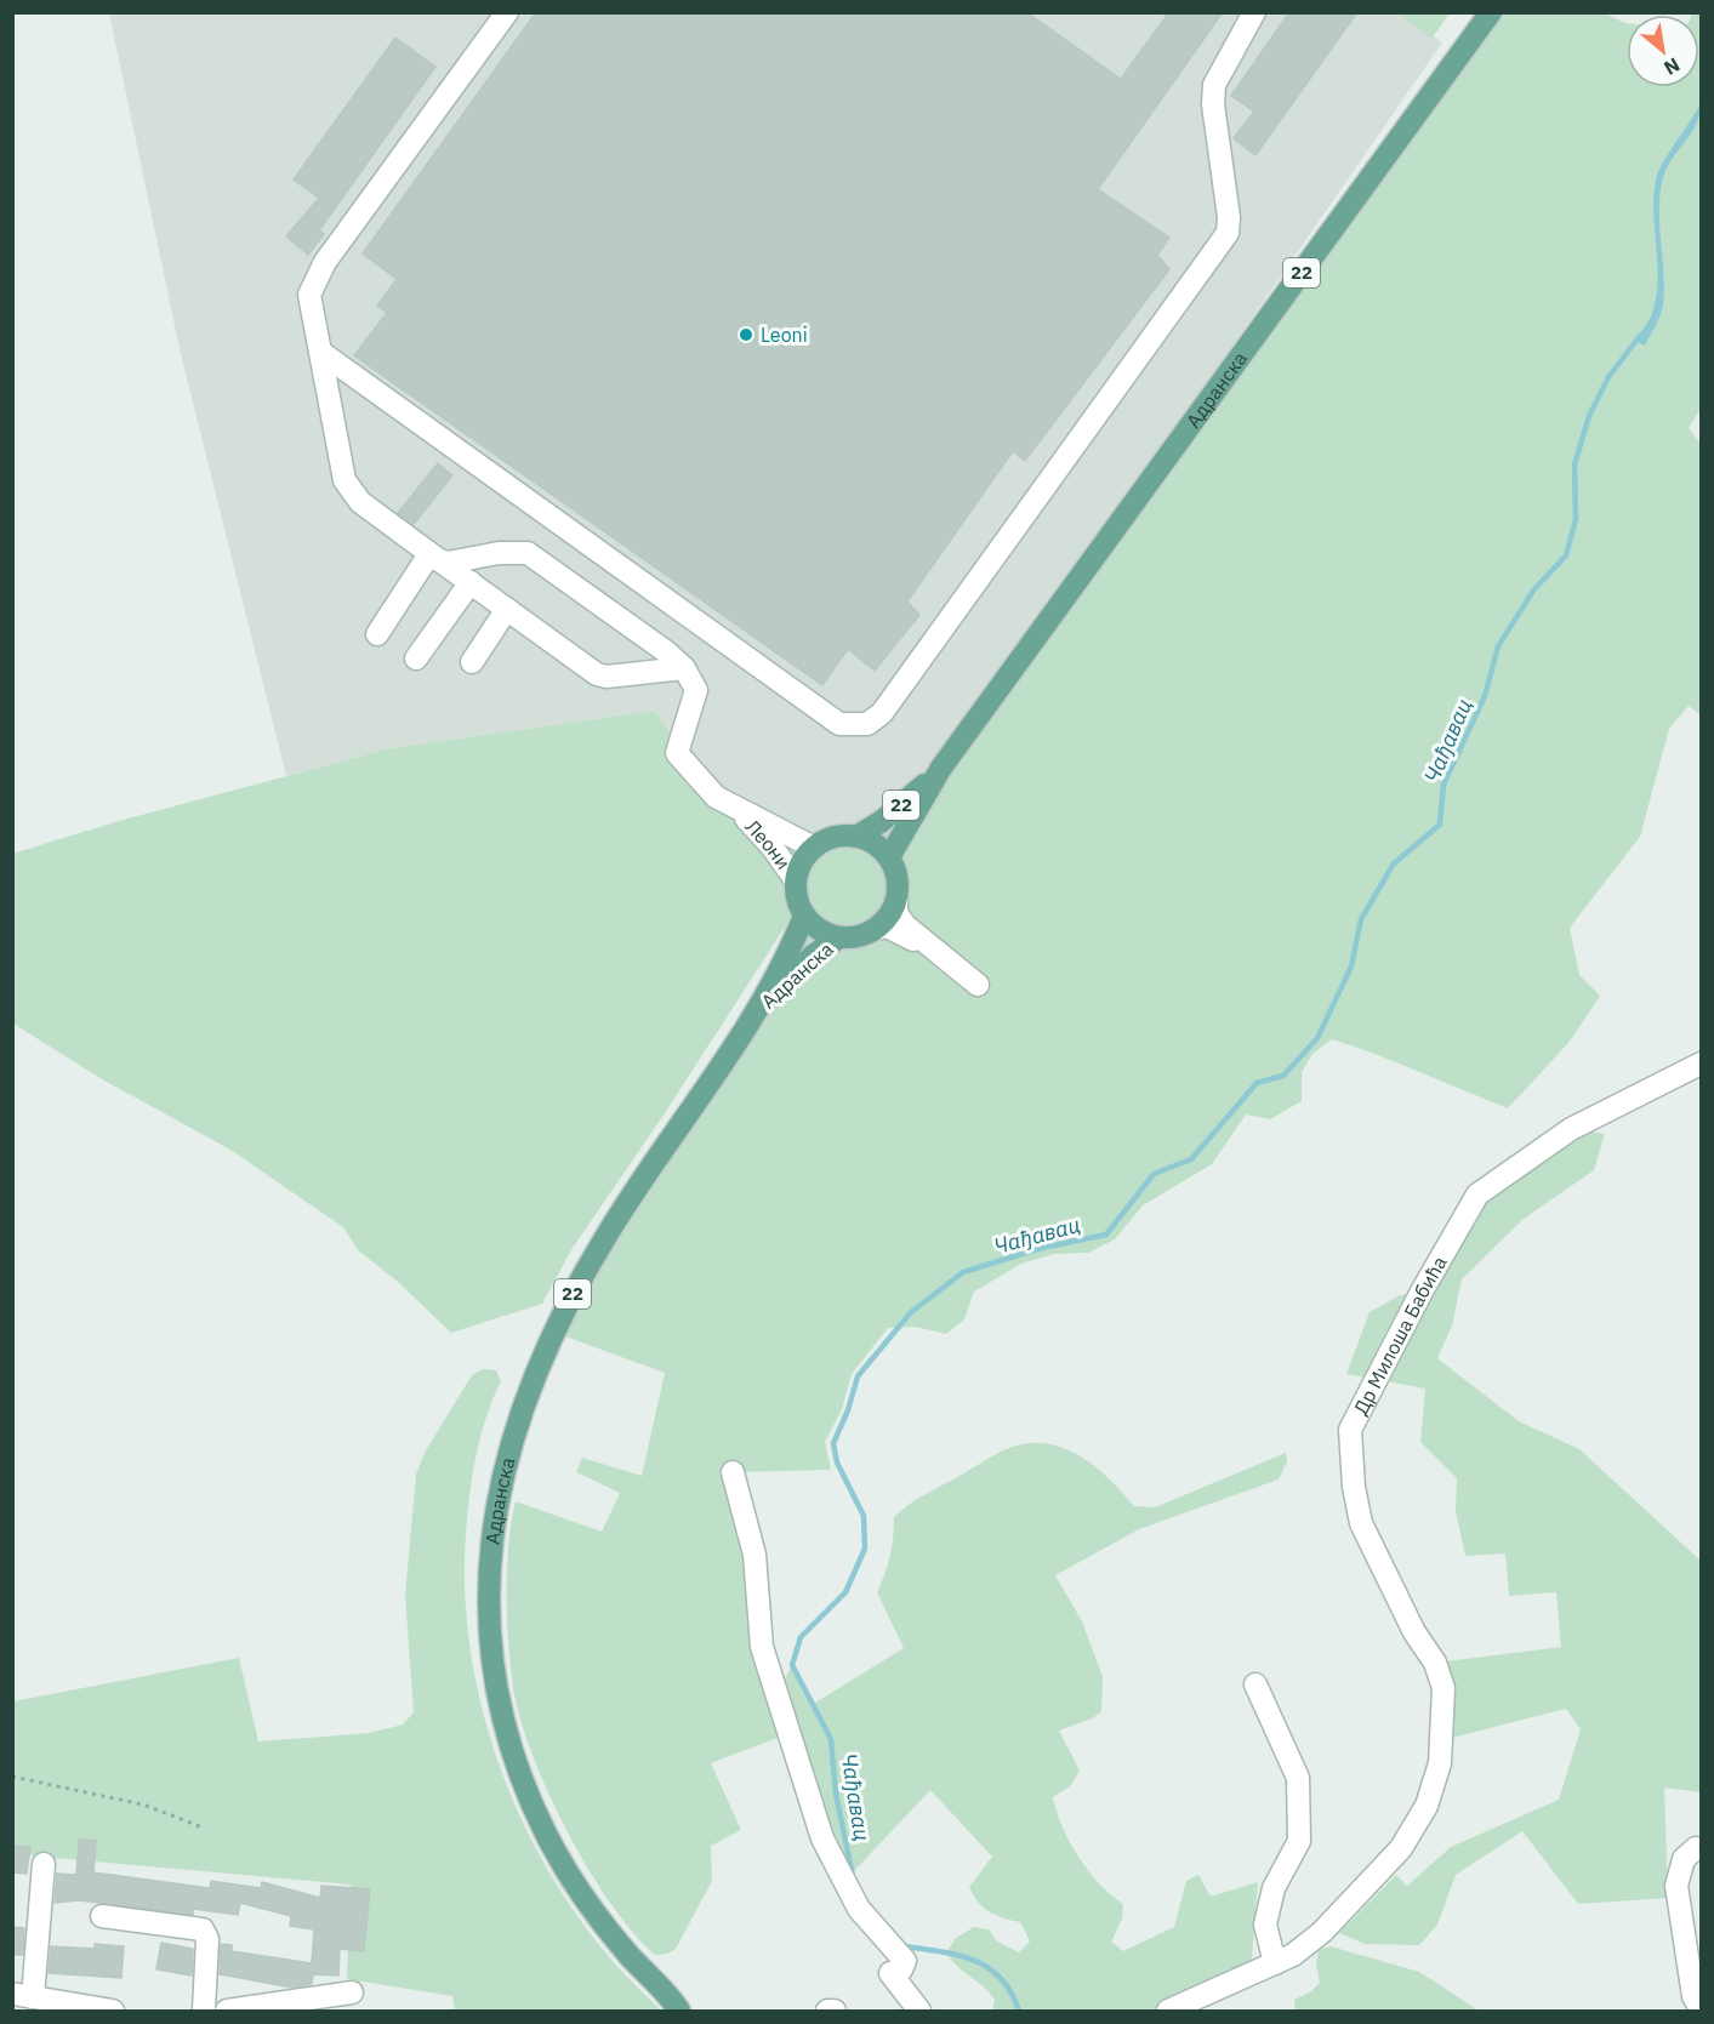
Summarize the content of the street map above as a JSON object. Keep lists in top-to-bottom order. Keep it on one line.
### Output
{"streets":{"main road":["22","Адранска"],"street":["Леони","Др Милоша Бабића"]},"crossings":[["22","Адранска"],["22","Леони"],["Адранска","Леони"]],"water":["Чађавац"],"places":["Leoni"],"north":"bottom right"}
